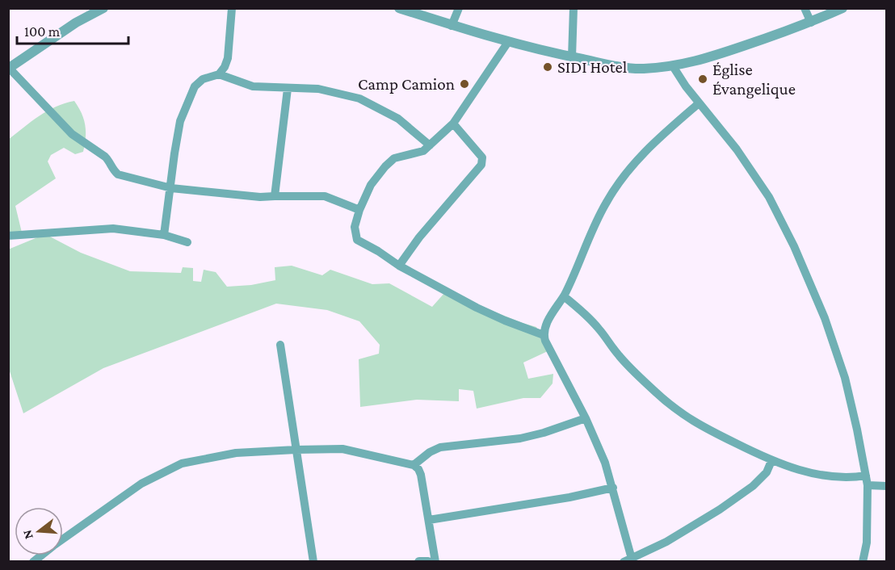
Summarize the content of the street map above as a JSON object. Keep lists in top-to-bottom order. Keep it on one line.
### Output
{"places":["SIDI Hotel","Église Évangelique","Camp Camion"],"scale_bar":"100 m","north":"left"}
